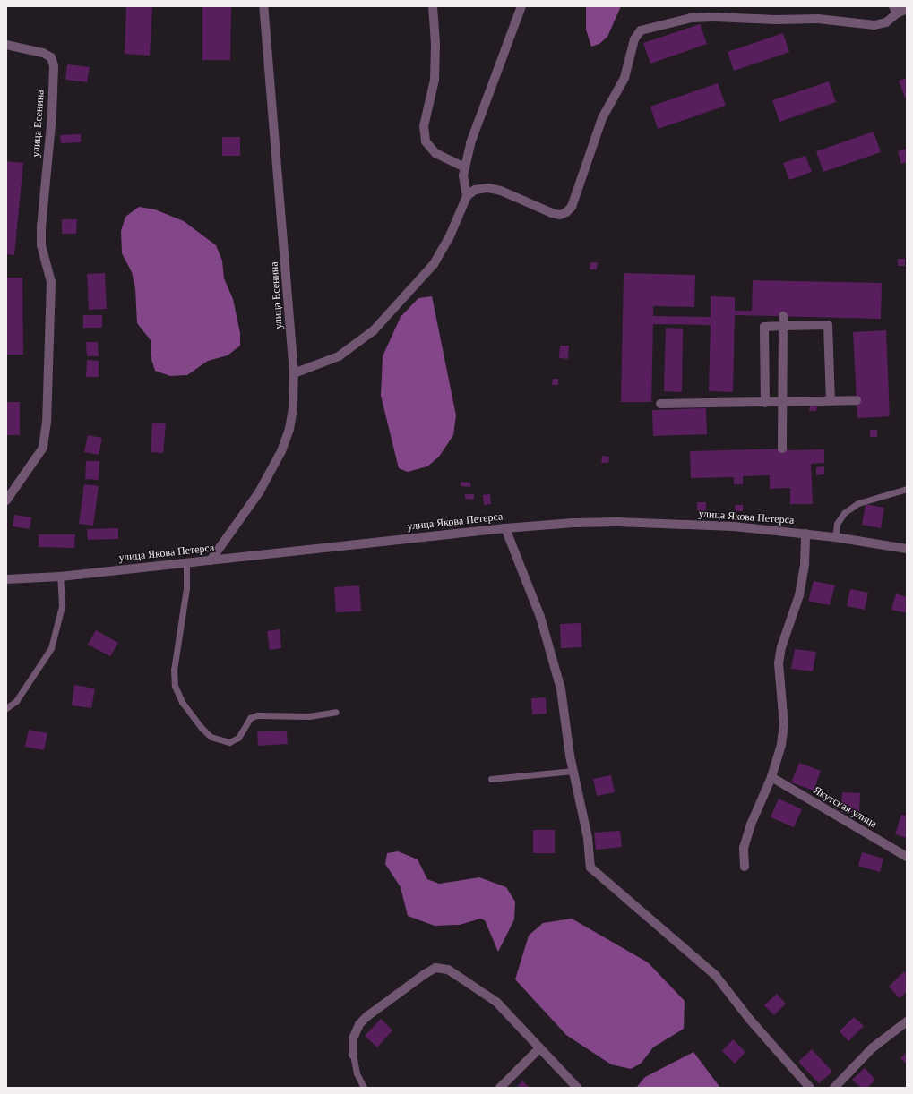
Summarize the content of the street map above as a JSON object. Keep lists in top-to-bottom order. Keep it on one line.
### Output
{"streets":{"street":["улица Есенина","улица Якова Петерса","Якутская улица"]},"crossings":[["улица Есенина","улица Якова Петерса"]]}
